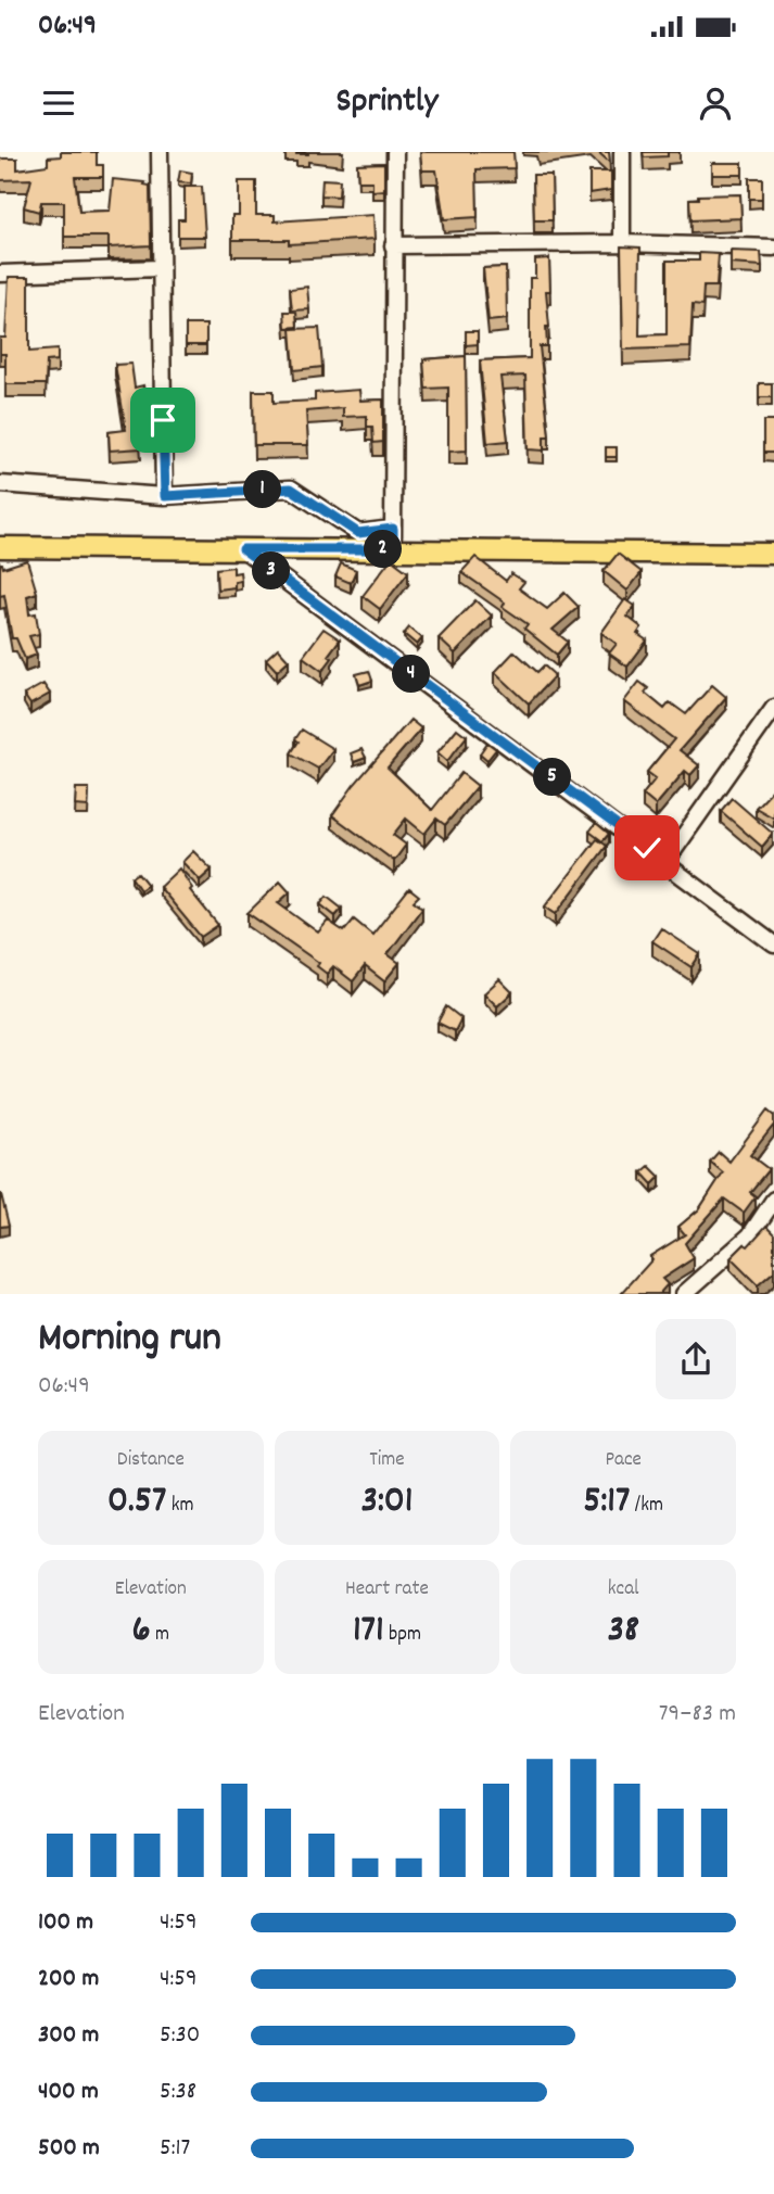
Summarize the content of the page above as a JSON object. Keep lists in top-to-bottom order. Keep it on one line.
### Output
{"page":{"status":"06:49","header":"Sprintly","pins":["1","2","3","4","5"],"heading":["Morning run","06:49"],"stats":[["Distance","0.57 km"],["Time","3:01"],["Pace","5:17 /km"],["Elevation","6 m"],["Heart rate","171 bpm"],["kcal","38"]],"chart":["Elevation","79–83 m"],"list":[{"name":"100 m","note":"4:59"},{"name":"200 m","note":"4:59"},{"name":"300 m","note":"5:30"},{"name":"400 m","note":"5:38"},{"name":"500 m","note":"5:17"}]}}
